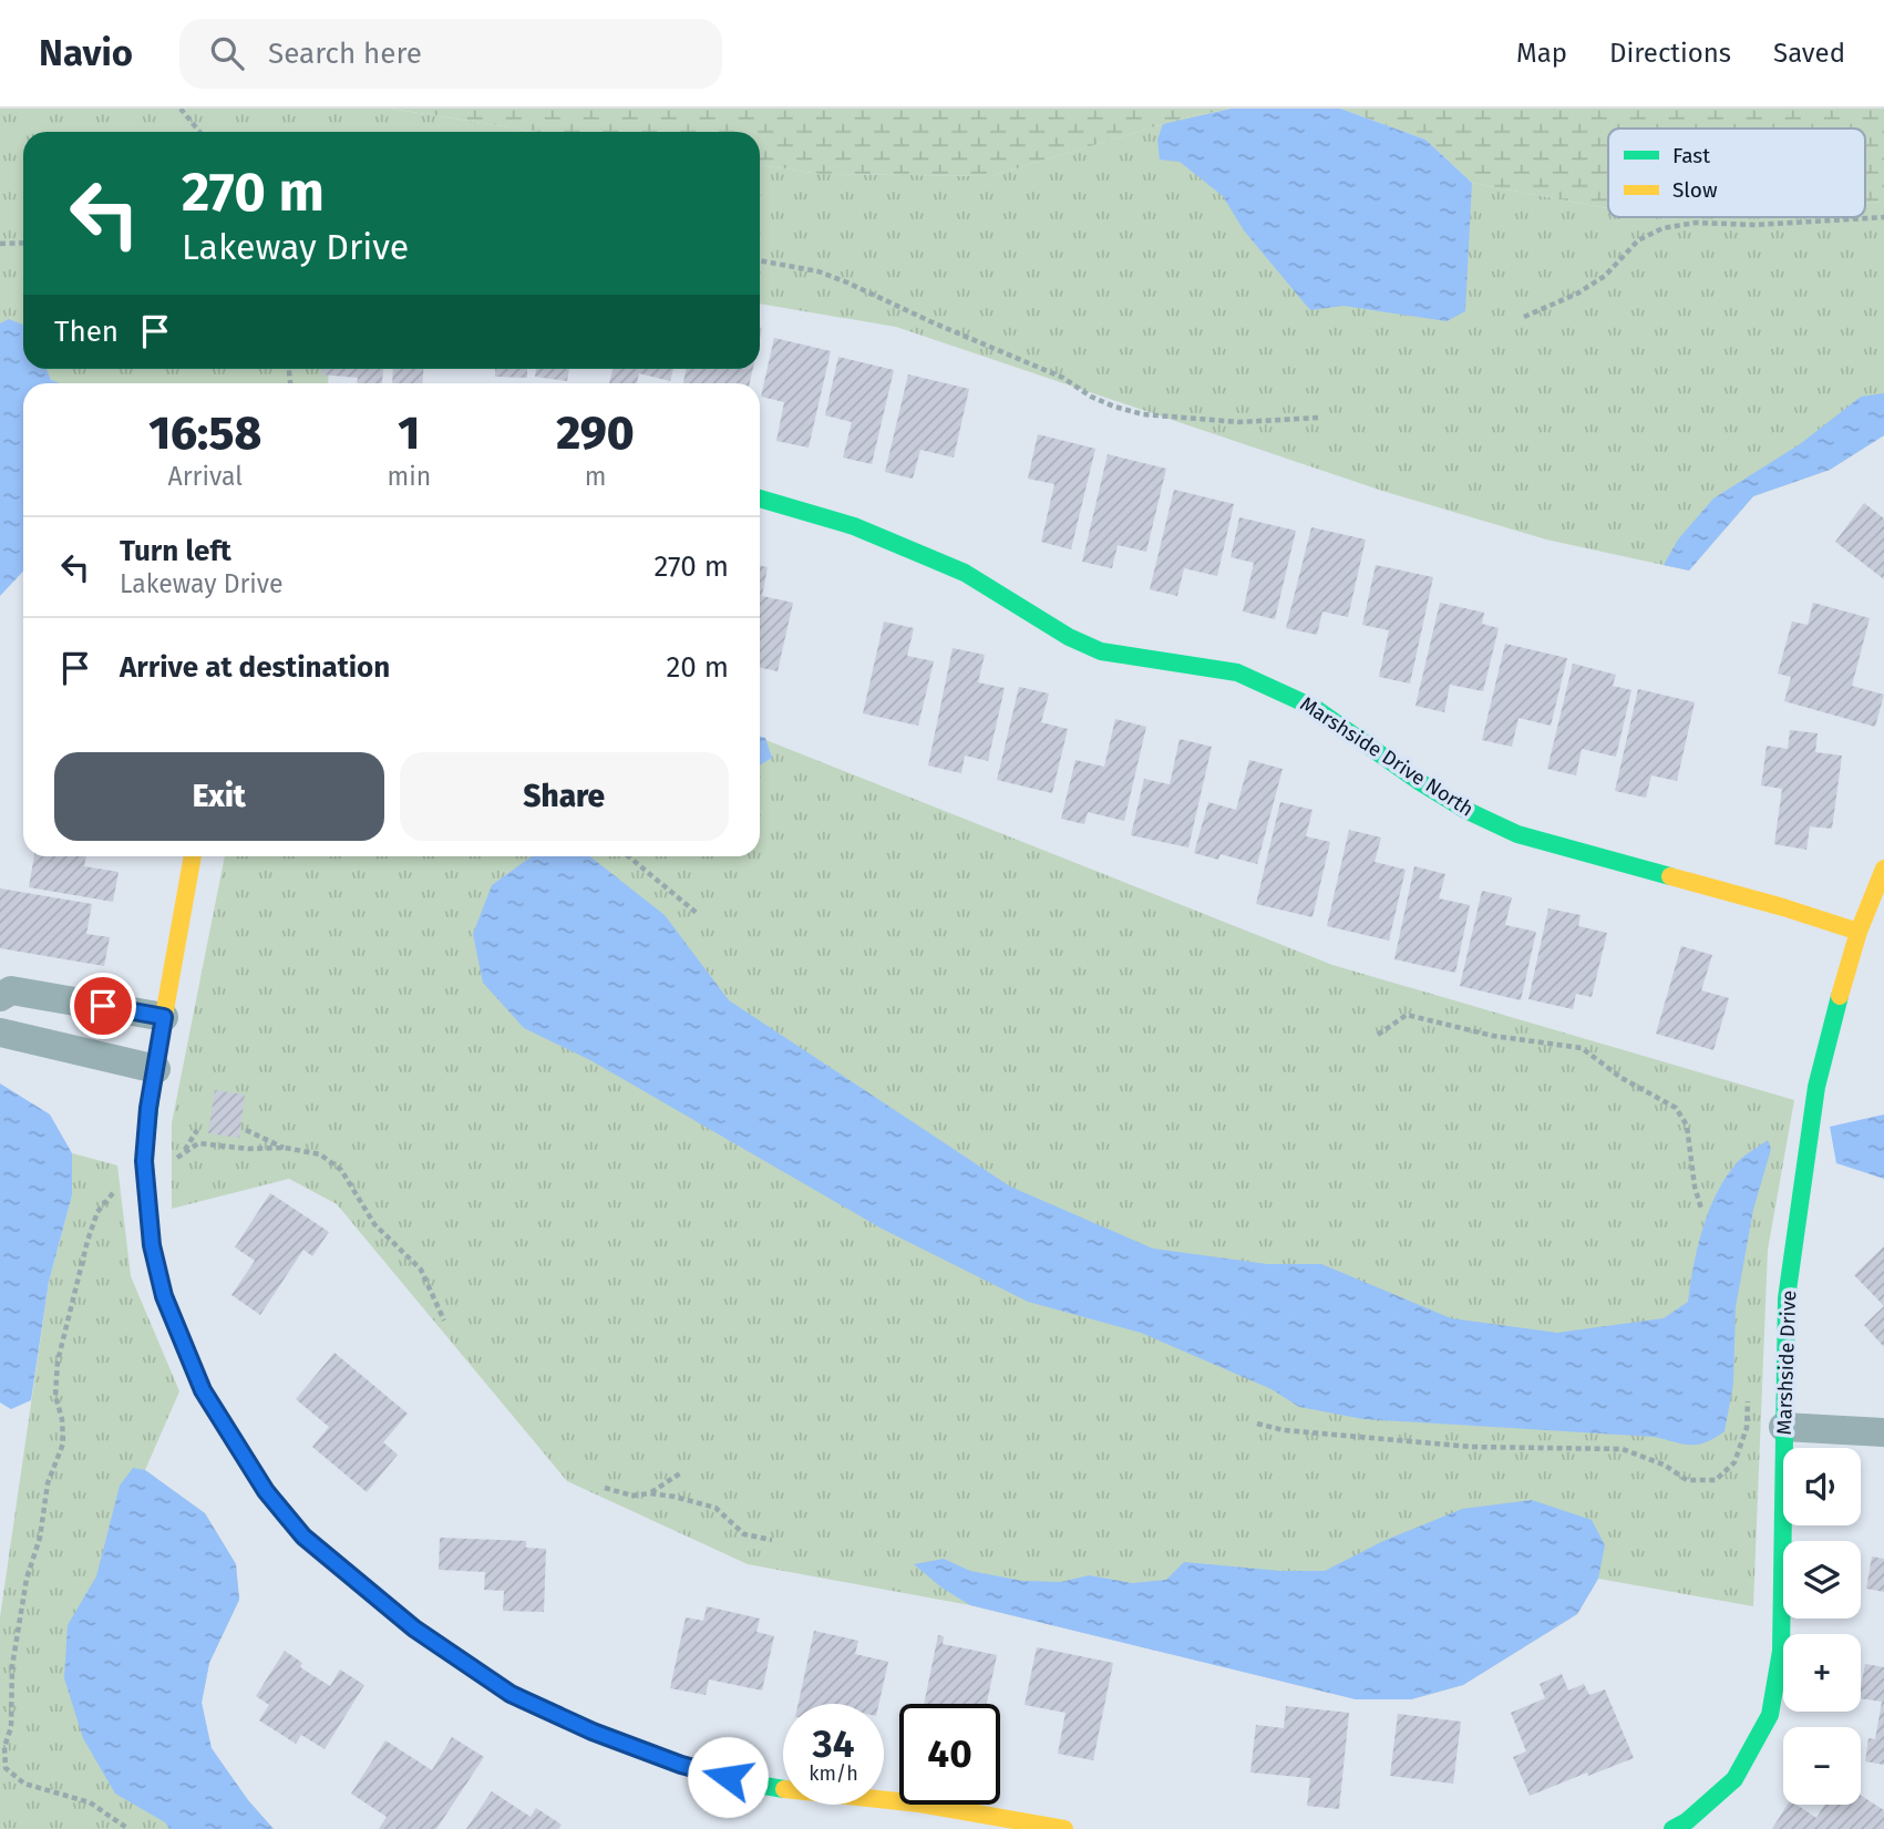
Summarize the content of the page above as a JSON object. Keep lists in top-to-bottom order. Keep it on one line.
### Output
{"streets":{"street":["Marshside Drive North","Marshside Drive"]},"crossings":[["Marshside Drive North","Marshside Drive"]],"legend":["Fast","Slow"],"page":{"header":"Navio","search":"Search here","nav":["Map","Directions","Saved"],"turn":["270 m","Lakeway Drive"],"then":"Then","eta":["16:58","Arrival","1","min","290","m"],"list":[{"name":"Turn left","note":"Lakeway Drive","value":"270 m"},{"name":"Arrive at destination","value":"20 m"}],"buttons":["Exit","Share"],"map_buttons":["+","−"],"speed":"34 km/h","limit":"40"}}
